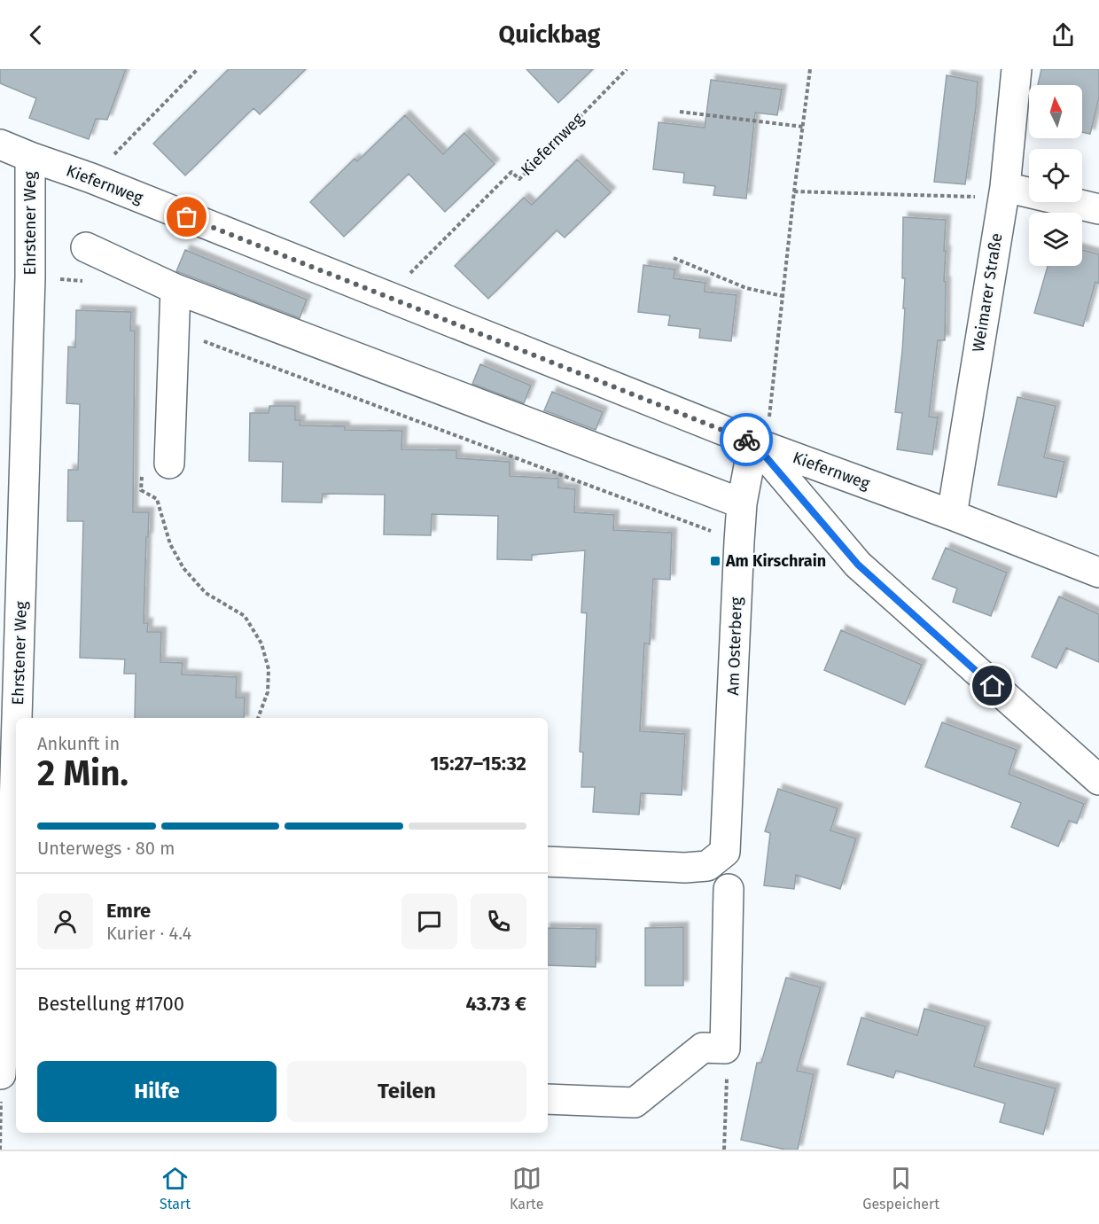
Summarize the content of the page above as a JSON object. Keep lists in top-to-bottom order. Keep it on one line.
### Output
{"streets":{"street":["Kiefernweg","Ehrstener Weg","Weimarer Straße","Am Osterberg"]},"crossings":[["Kiefernweg","Ehrstener Weg"],["Kiefernweg","Weimarer Straße"],["Kiefernweg","Am Osterberg"]],"places":{"transit":["Am Kirschrain"]},"north":"top","page":{"header":"Quickbag","heading":["2 Min.","Ankunft in","15:27–15:32"],"panel":["Emre","Kurier · 4.4","Bestellung #1700","43.73 €"],"bar":"Unterwegs · 80 m","buttons":["Hilfe","Teilen"],"tabs":["Start","Karte","Gespeichert"]}}
